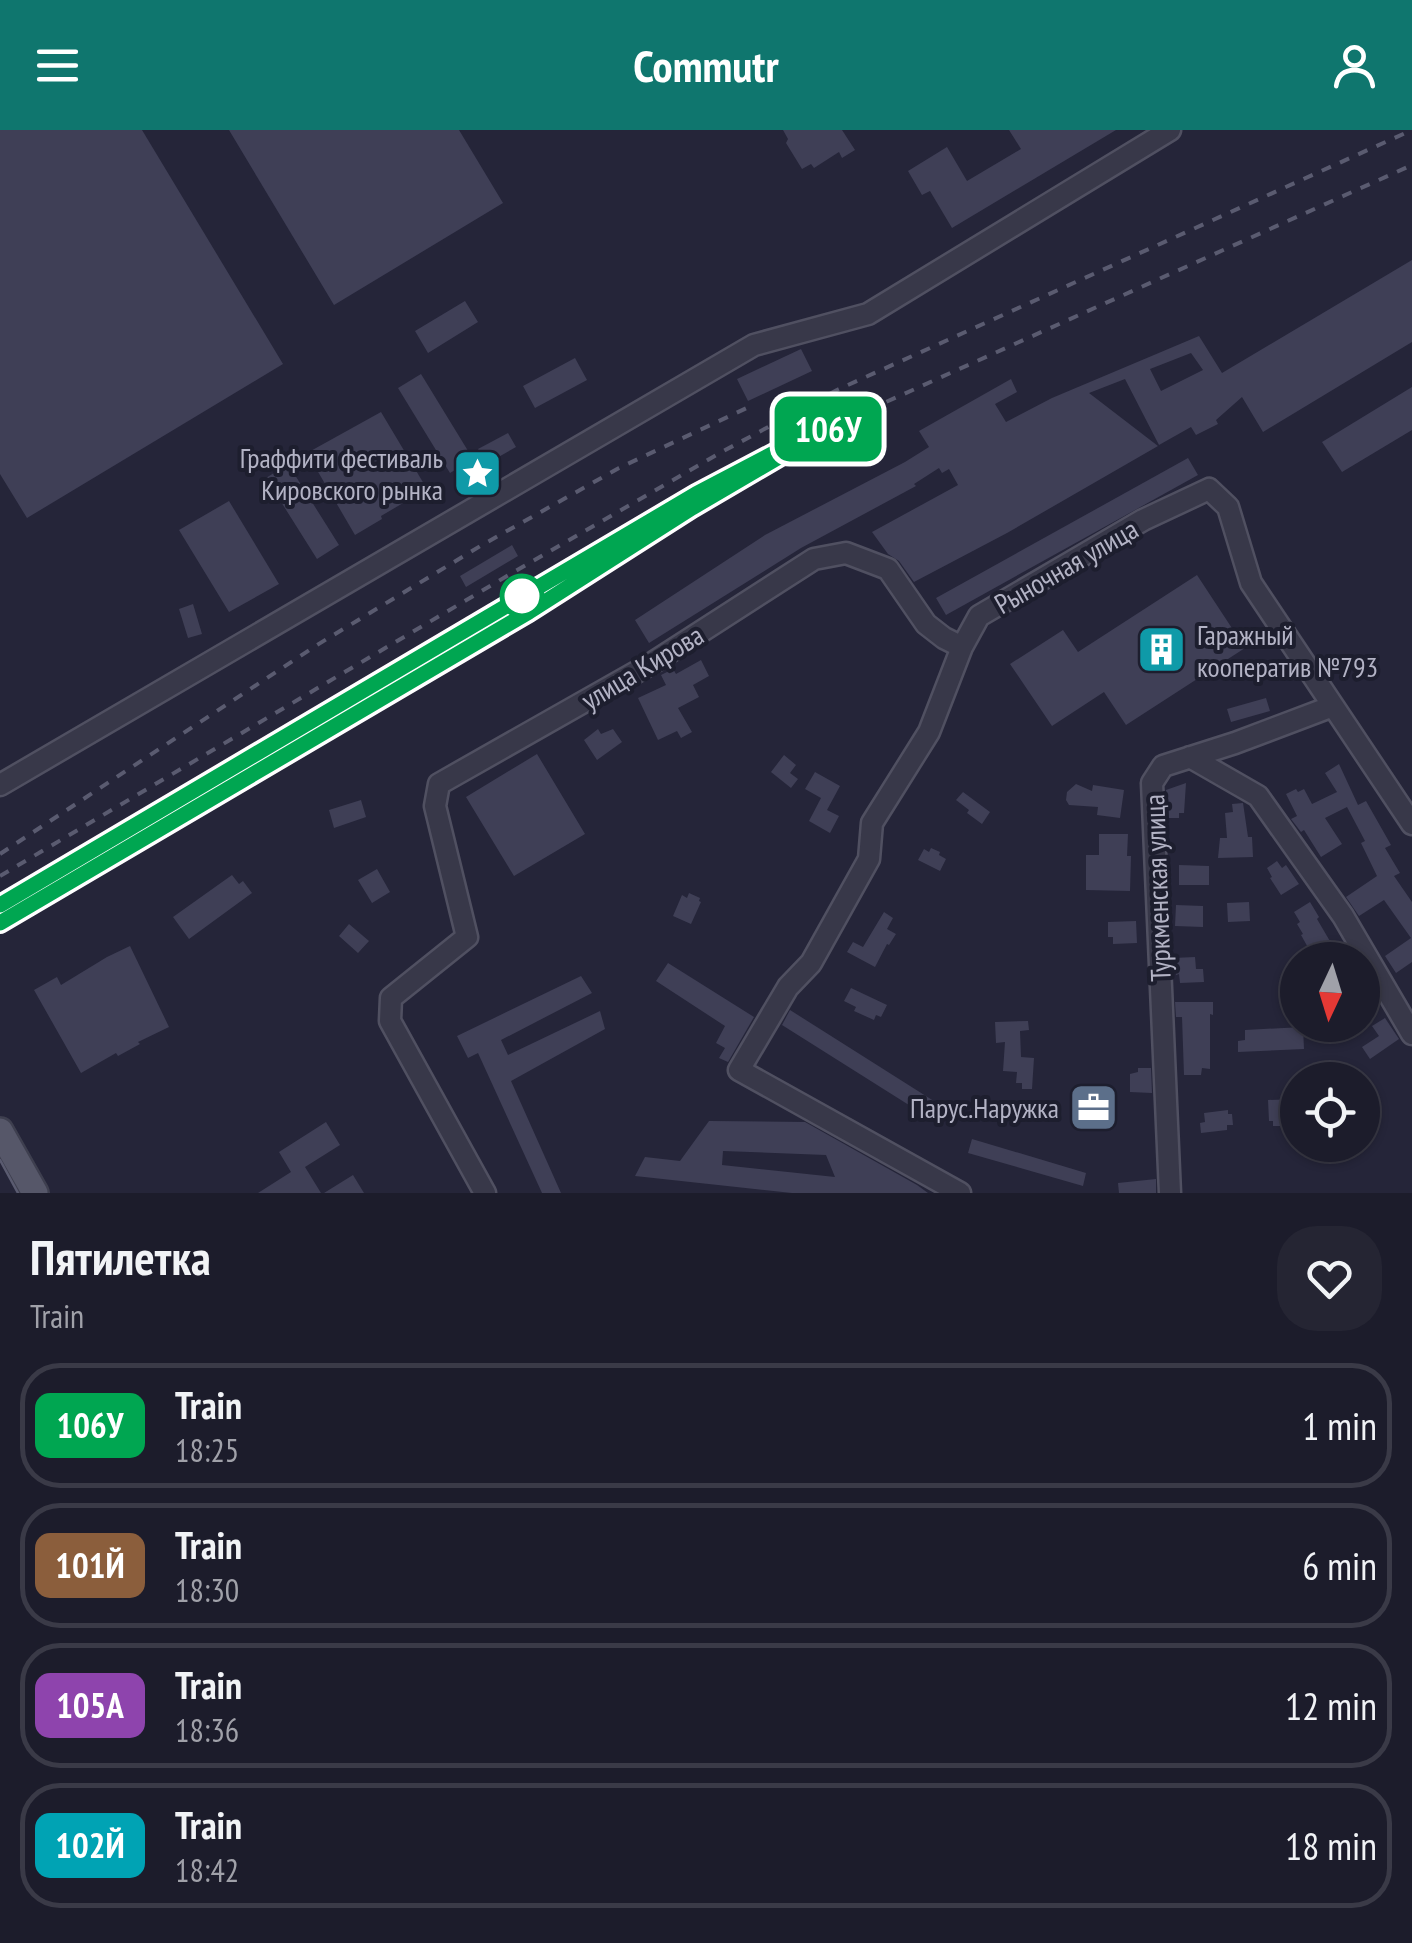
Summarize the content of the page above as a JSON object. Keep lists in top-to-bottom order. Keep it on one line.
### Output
{"streets":{"street":["Рыночная улица","улица Кирова","Туркменская улица"]},"crossings":[["Рыночная улица","улица Кирова"],["Рыночная улица","Туркменская улица"]],"places":{"place":["Граффити фестиваль Кировского рынка"],"building":["Гаражный кооператив №793"],"office":["Парус.Наружка"]},"north":"bottom","page":{"header":"Commutr","on_map":"106У","heading":["Пятилетка","Train"],"list":[{"mark":"106У","name":"Train","note":"18:25","value":"1 min"},{"mark":"101Й","name":"Train","note":"18:30","value":"6 min"},{"mark":"105А","name":"Train","note":"18:36","value":"12 min"},{"mark":"102Й","name":"Train","note":"18:42","value":"18 min"}]}}
